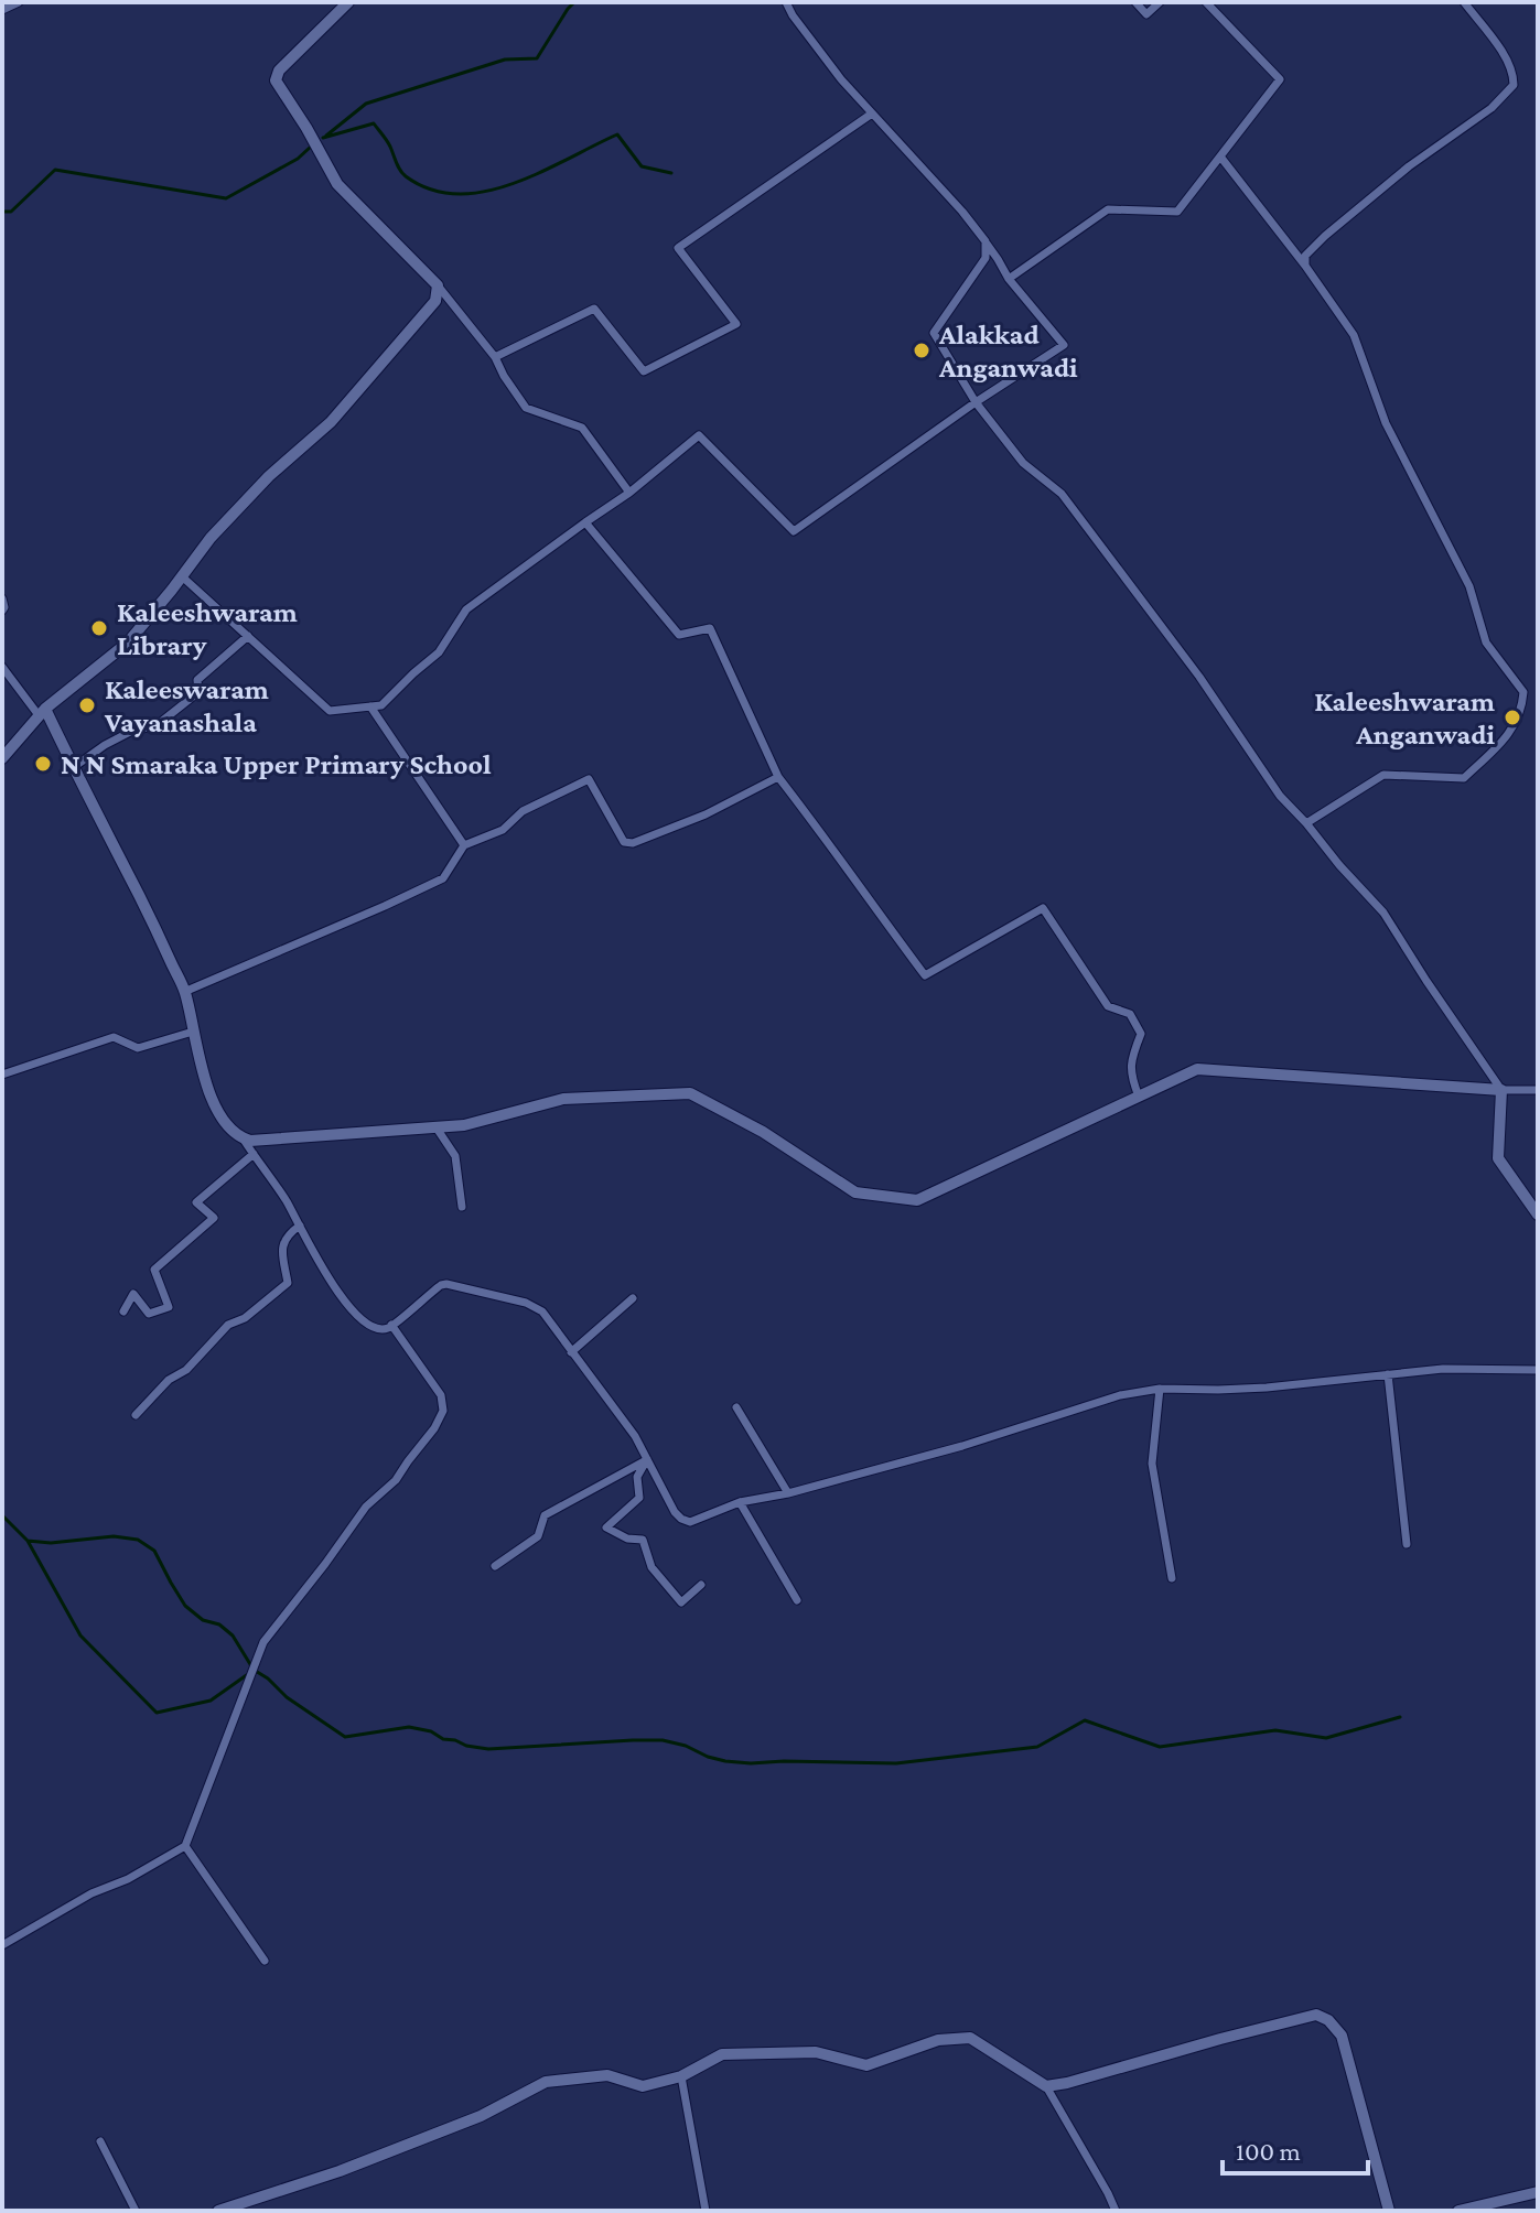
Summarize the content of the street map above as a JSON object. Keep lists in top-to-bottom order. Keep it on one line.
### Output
{"places":["Alakkad Anganwadi","Kaleeshwaram Library","Kaleeswaram Vayanashala","Kaleeshwaram Anganwadi","N N Smaraka Upper Primary School"],"scale_bar":"100 m"}
